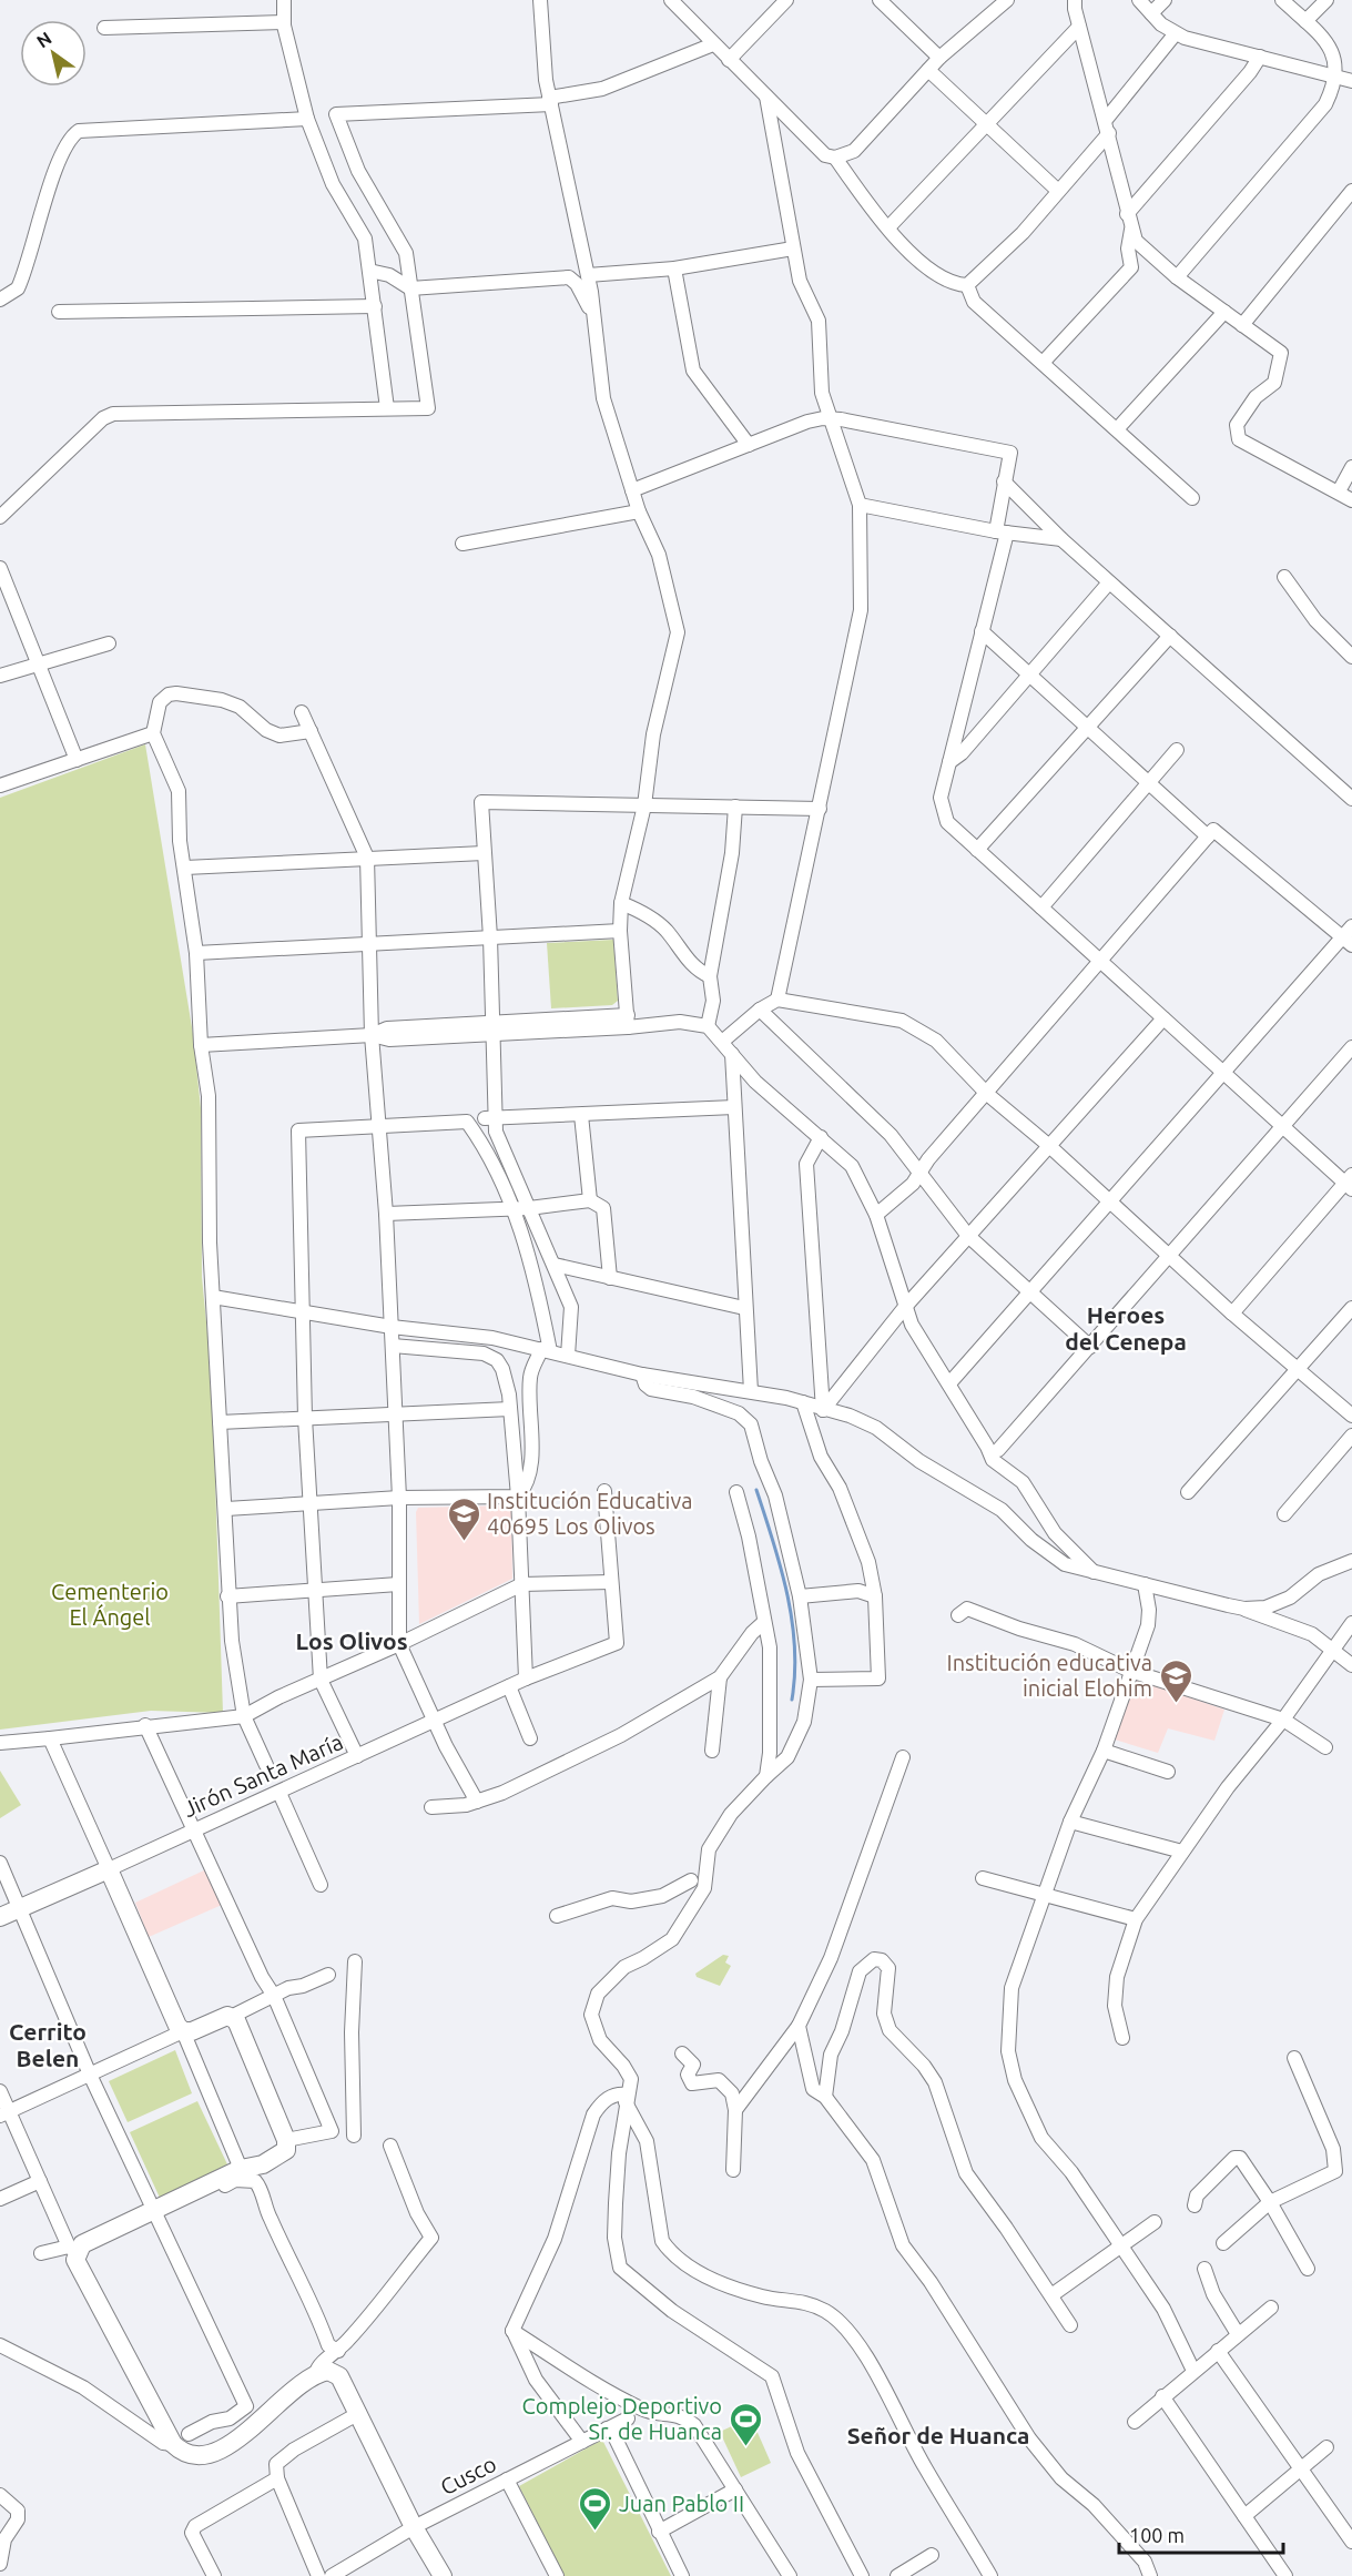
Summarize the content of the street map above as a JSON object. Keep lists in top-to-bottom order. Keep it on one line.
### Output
{"streets":{"street":["Jirón Santa María","Cusco"]},"districts":["Heroes del Cenepa","Los Olivos","Cerrito Belen","Señor de Huanca"],"parks":["Cementerio El Ángel"],"places":{"school or university":["Institución Educativa 40695 Los Olivos","Institución educativa inicial Elohim"],"sports":["Complejo Deportivo Sr. de Huanca","Juan Pablo II"]},"scale_bar":"100 m","north":"top left"}
